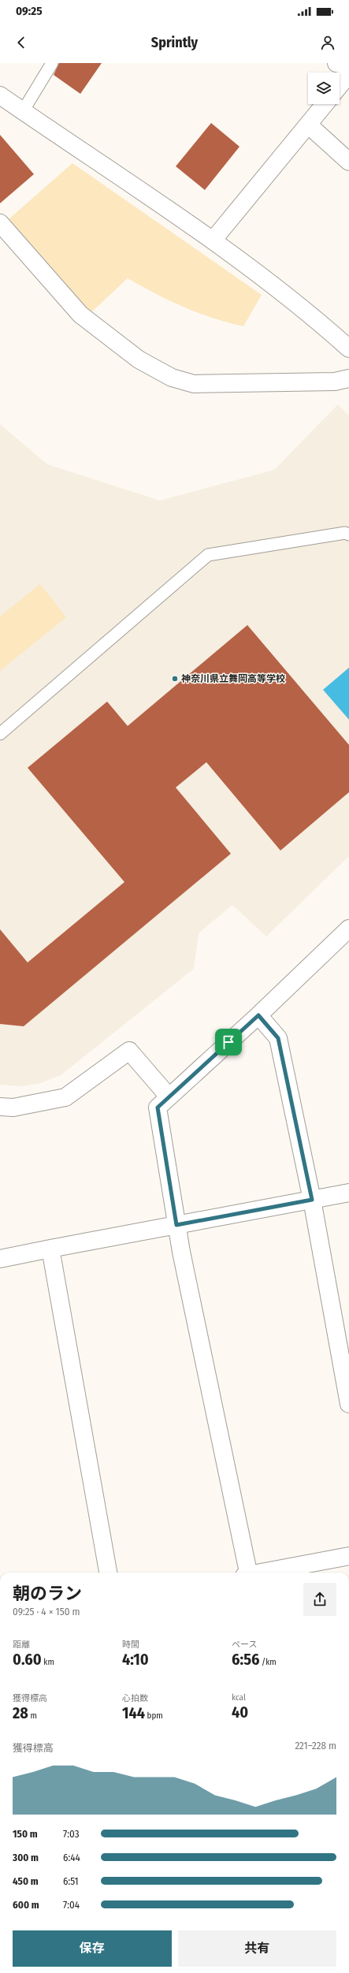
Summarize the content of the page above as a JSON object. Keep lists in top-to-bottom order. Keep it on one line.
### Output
{"places":["神奈川県立舞岡高等学校"],"page":{"status":"09:25","header":"Sprintly","heading":["朝のラン","09:25 · 4 × 150 m"],"stats":[["距離","0.60 km"],["時間","4:10"],["ペース","6:56 /km"],["獲得標高","28 m"],["心拍数","144 bpm"],["kcal","40"]],"chart":["獲得標高","221–228 m"],"list":[{"name":"150 m","note":"7:03"},{"name":"300 m","note":"6:44"},{"name":"450 m","note":"6:51"},{"name":"600 m","note":"7:04"}],"buttons":["保存","共有"]}}
